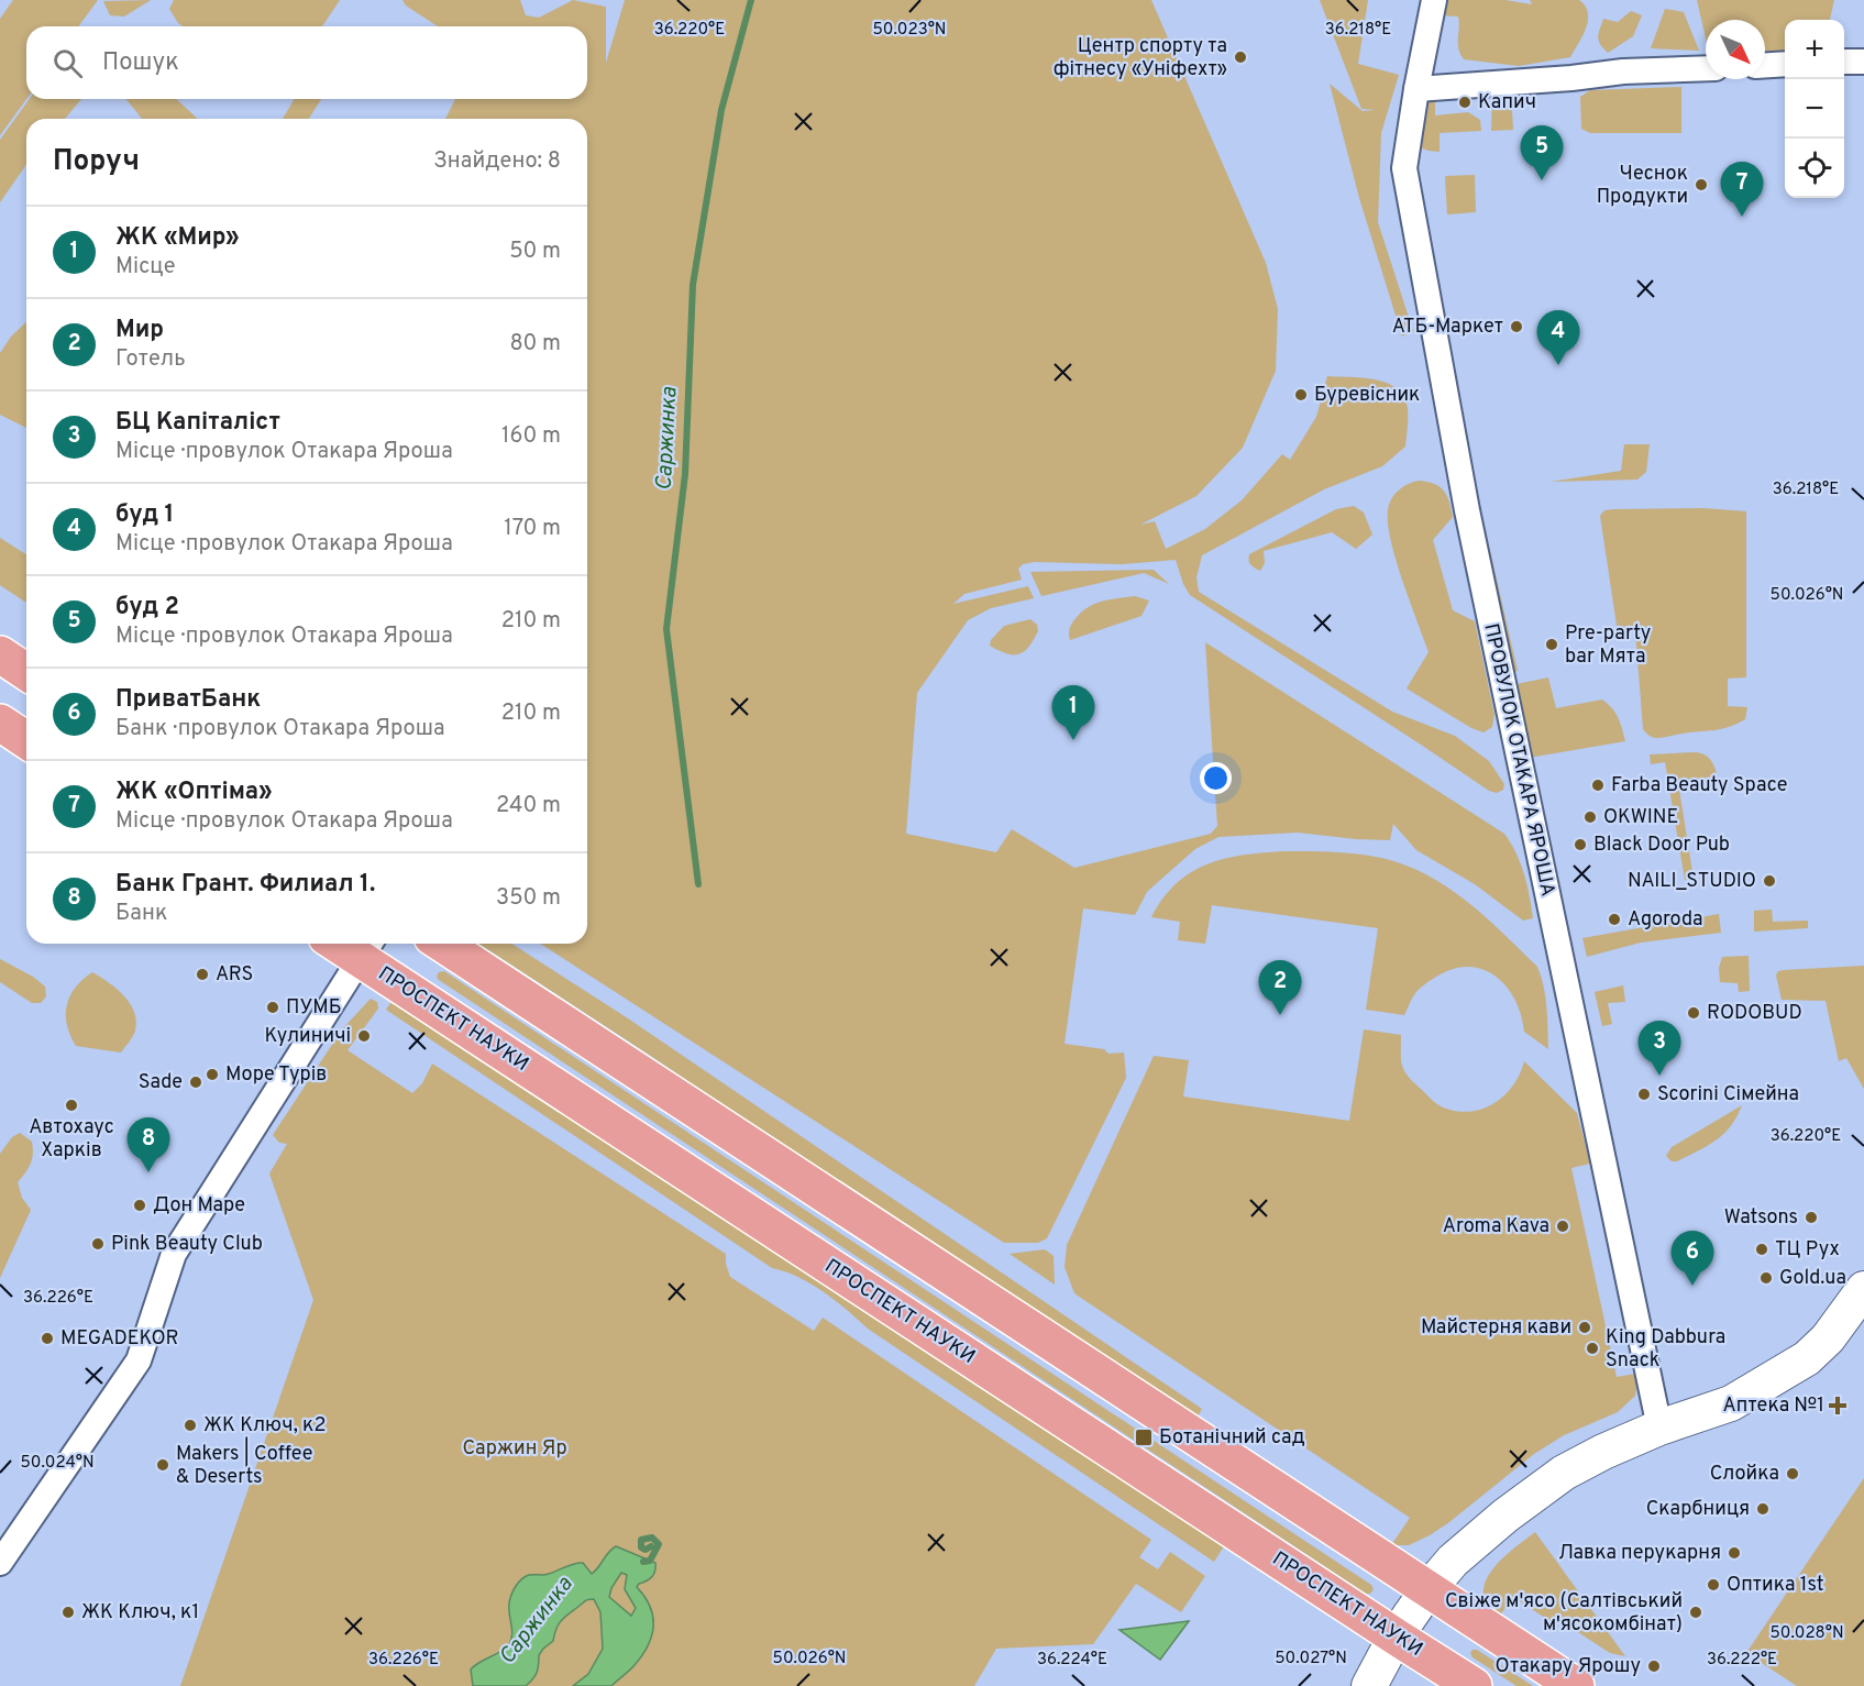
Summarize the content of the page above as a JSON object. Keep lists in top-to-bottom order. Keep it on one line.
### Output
{"streets":{"main road":["ПРОСПЕКТ НАУКИ"],"street":["ПРОВУЛОК ОТАКАРА ЯРОША"]},"water":["Саржинка"],"parks":["Саржин Яр"],"places":{"other":["Центр спорту та фітнесу «Уніфехт»","Капич","Чеснок Продукти","АТБ-Маркет","Буревісник","Pre-party bar Мята","Farba Beauty Space","OKWINE","Black Door Pub","NAILI_STUDIO","Agoroda","ARS","ПУМБ","RODOBUD","Кулиничі","Море Турів","Sade","Scorini Сімейна","Автохаус Харків","Дон Маре","Watsons","Aroma Kava","Pink Beauty Club","ТЦ Рух","Gold.ua","Майстерня кави","MEGADEKOR","King Dabbura Snack","ЖК Ключ, к2","Makers | Coffee & Deserts","Слойка","Скарбниця","Лавка перукарня","Оптика 1st","ЖК Ключ, к1","Свіже м'ясо (Салтівський м'ясокомбінат)","Отакару Ярошу"],"health":["Аптека №1"],"transit":["Ботанічний сад"]},"north":"bottom right","page":{"map_buttons":["+","−"],"search":"Пошук","heading":["Поруч","Знайдено: 8"],"pins":["5","7","4","1","2","3","8","6"],"list":[{"mark":"1","name":"ЖК «Мир»","note":"Місце","value":"50 m"},{"mark":"2","name":"Мир","note":"Готель","value":"80 m"},{"mark":"3","name":"БЦ Капіталіст","note":"Місце · провулок Отакара Яроша","value":"160 m"},{"mark":"4","name":"буд 1","note":"Місце · провулок Отакара Яроша","value":"170 m"},{"mark":"5","name":"буд 2","note":"Місце · провулок Отакара Яроша","value":"210 m"},{"mark":"6","name":"ПриватБанк","note":"Банк · провулок Отакара Яроша","value":"210 m"},{"mark":"7","name":"ЖК «Оптіма»","note":"Місце · провулок Отакара Яроша","value":"240 m"},{"mark":"8","name":"Банк Грант. Филиал 1.","note":"Банк","value":"350 m"}]},"coordinates":["36.220°E","36.218°E","50.023°N","50.026°N","36.226°E","50.024°N","50.028°N","50.027°N","36.224°E","36.222°E"]}
